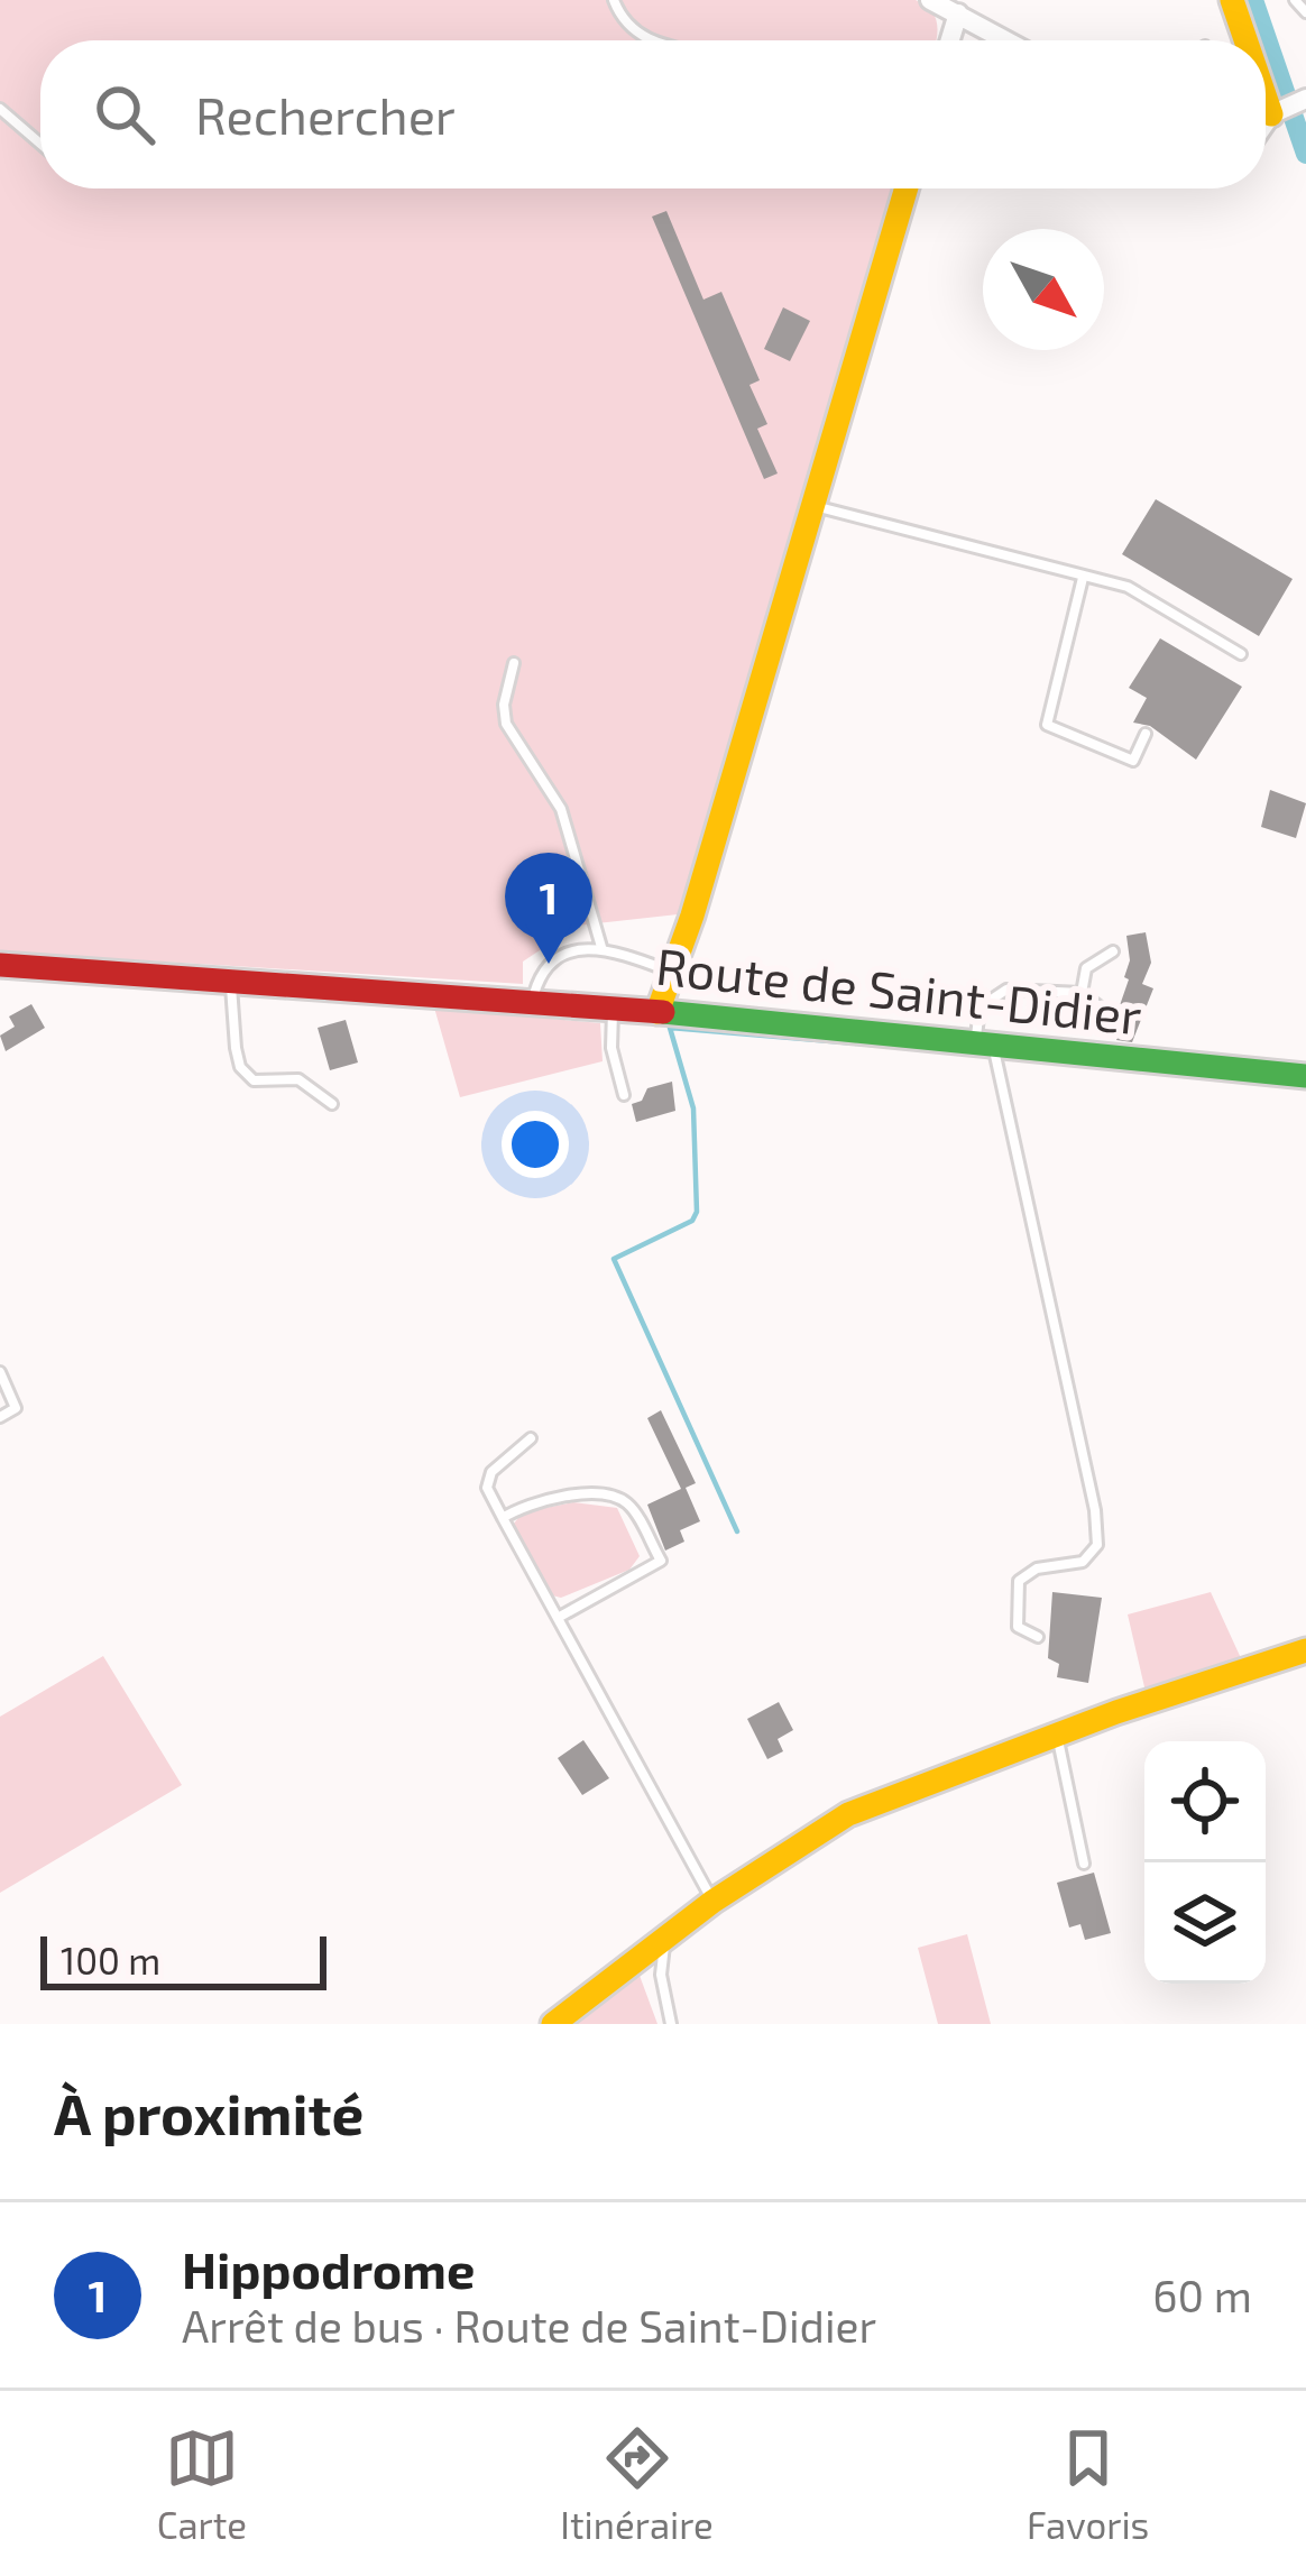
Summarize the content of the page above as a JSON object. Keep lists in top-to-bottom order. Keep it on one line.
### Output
{"streets":{"street":["Route de Saint-Didier"]},"scale_bar":"100 m","north":"bottom right","page":{"search":"Rechercher","pins":"1","scale":"100 m","heading":"À proximité","list":[{"mark":"1","name":"Hippodrome","note":"Arrêt de bus · Route de Saint-Didier","value":"60 m"}],"nav":["Carte","Itinéraire","Favoris"]}}
